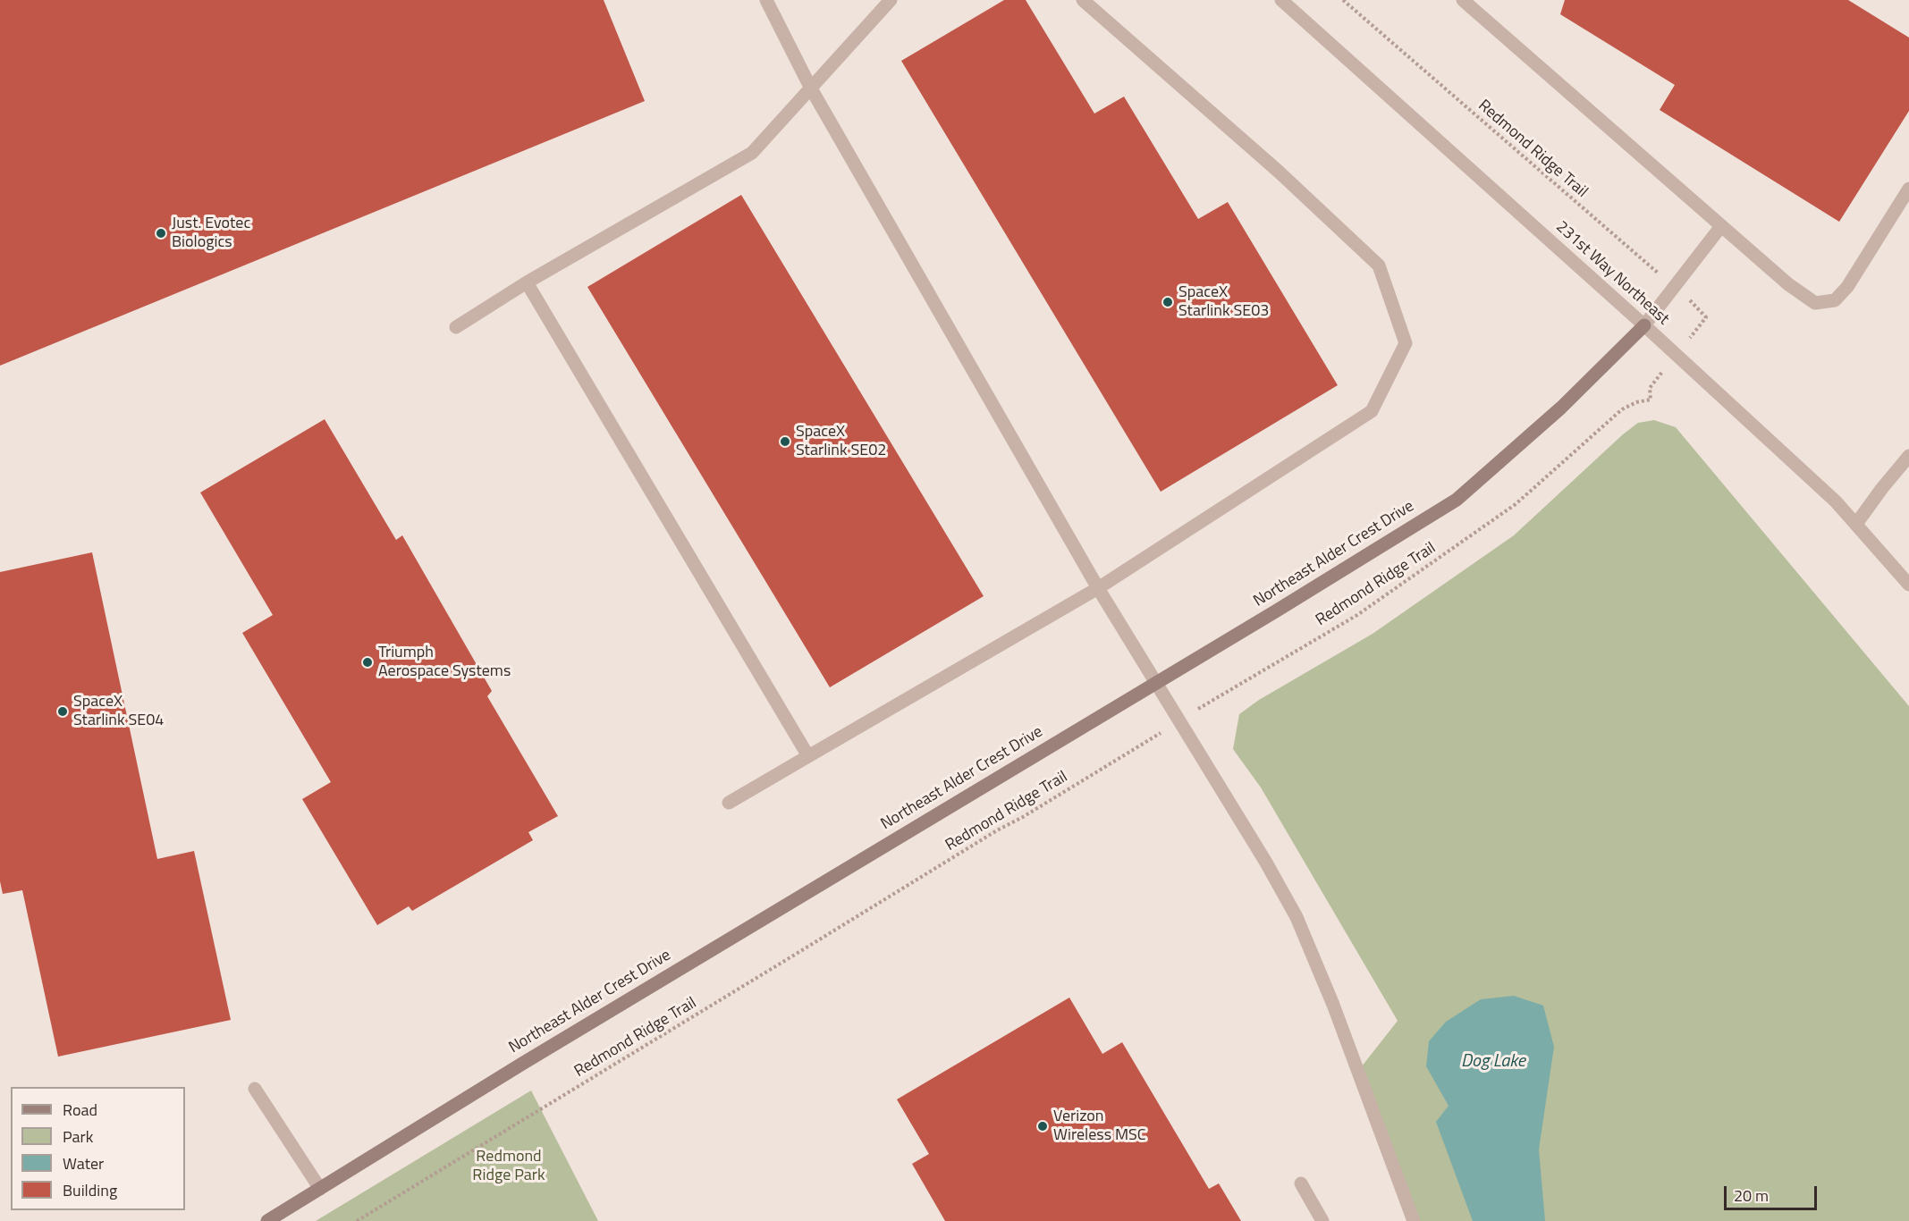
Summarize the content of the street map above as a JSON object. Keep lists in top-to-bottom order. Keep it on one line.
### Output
{"streets":{"street":["231st Way Northeast","Northeast Alder Crest Drive"],"path":["Redmond Ridge Trail"]},"crossings":[["231st Way Northeast","Northeast Alder Crest Drive"]],"water":["Dog Lake"],"parks":["Redmond Ridge Park"],"places":["Just. Evotec Biologics","SpaceX Starlink SE03","SpaceX Starlink SE02","Triumph Aerospace Systems","SpaceX Starlink SE04","Verizon Wireless MSC"],"legend":["Road","Park","Water","Building"],"scale_bar":"20 m"}
